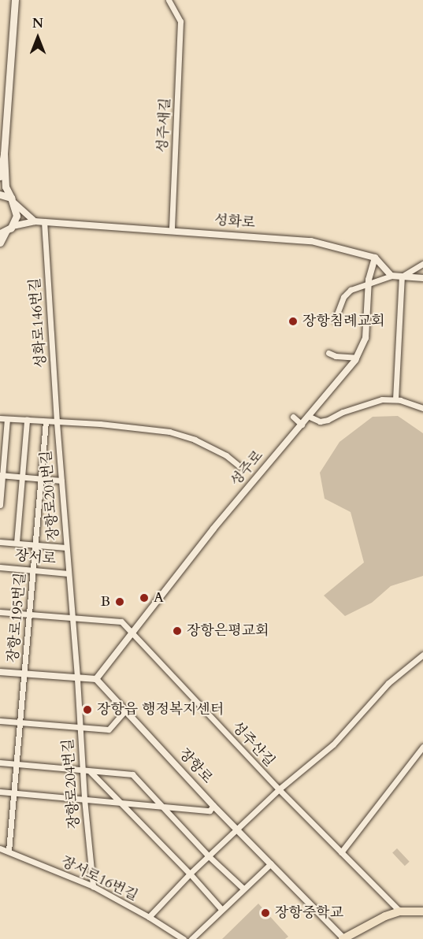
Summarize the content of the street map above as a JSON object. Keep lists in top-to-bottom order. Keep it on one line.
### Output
{"streets":{"street":["성주새길","성화로","성화로146번길","성주로","장항로201번길","장서로","장항로195번길","성주산길","장항로","장항로204번길","장서로16번길"]},"crossings":[["성주새길","성화로"],["성화로","성화로146번길"],["성화로","성주로"],["성화로146번길","장항로201번길"],["성주로","성주산길"],["성주로","장항로"],["장항로201번길","장서로"],["장항로201번길","성주산길"],["장항로201번길","장항로204번길"],["장서로","장항로195번길"],["장항로195번길","성주산길"],["장항로195번길","장서로16번길"],["장항로204번길","장서로16번길"]],"places":["장항침례교회","A","B","장항은평교회","장항읍 행정복지센터","장항중학교"],"north":"top"}
